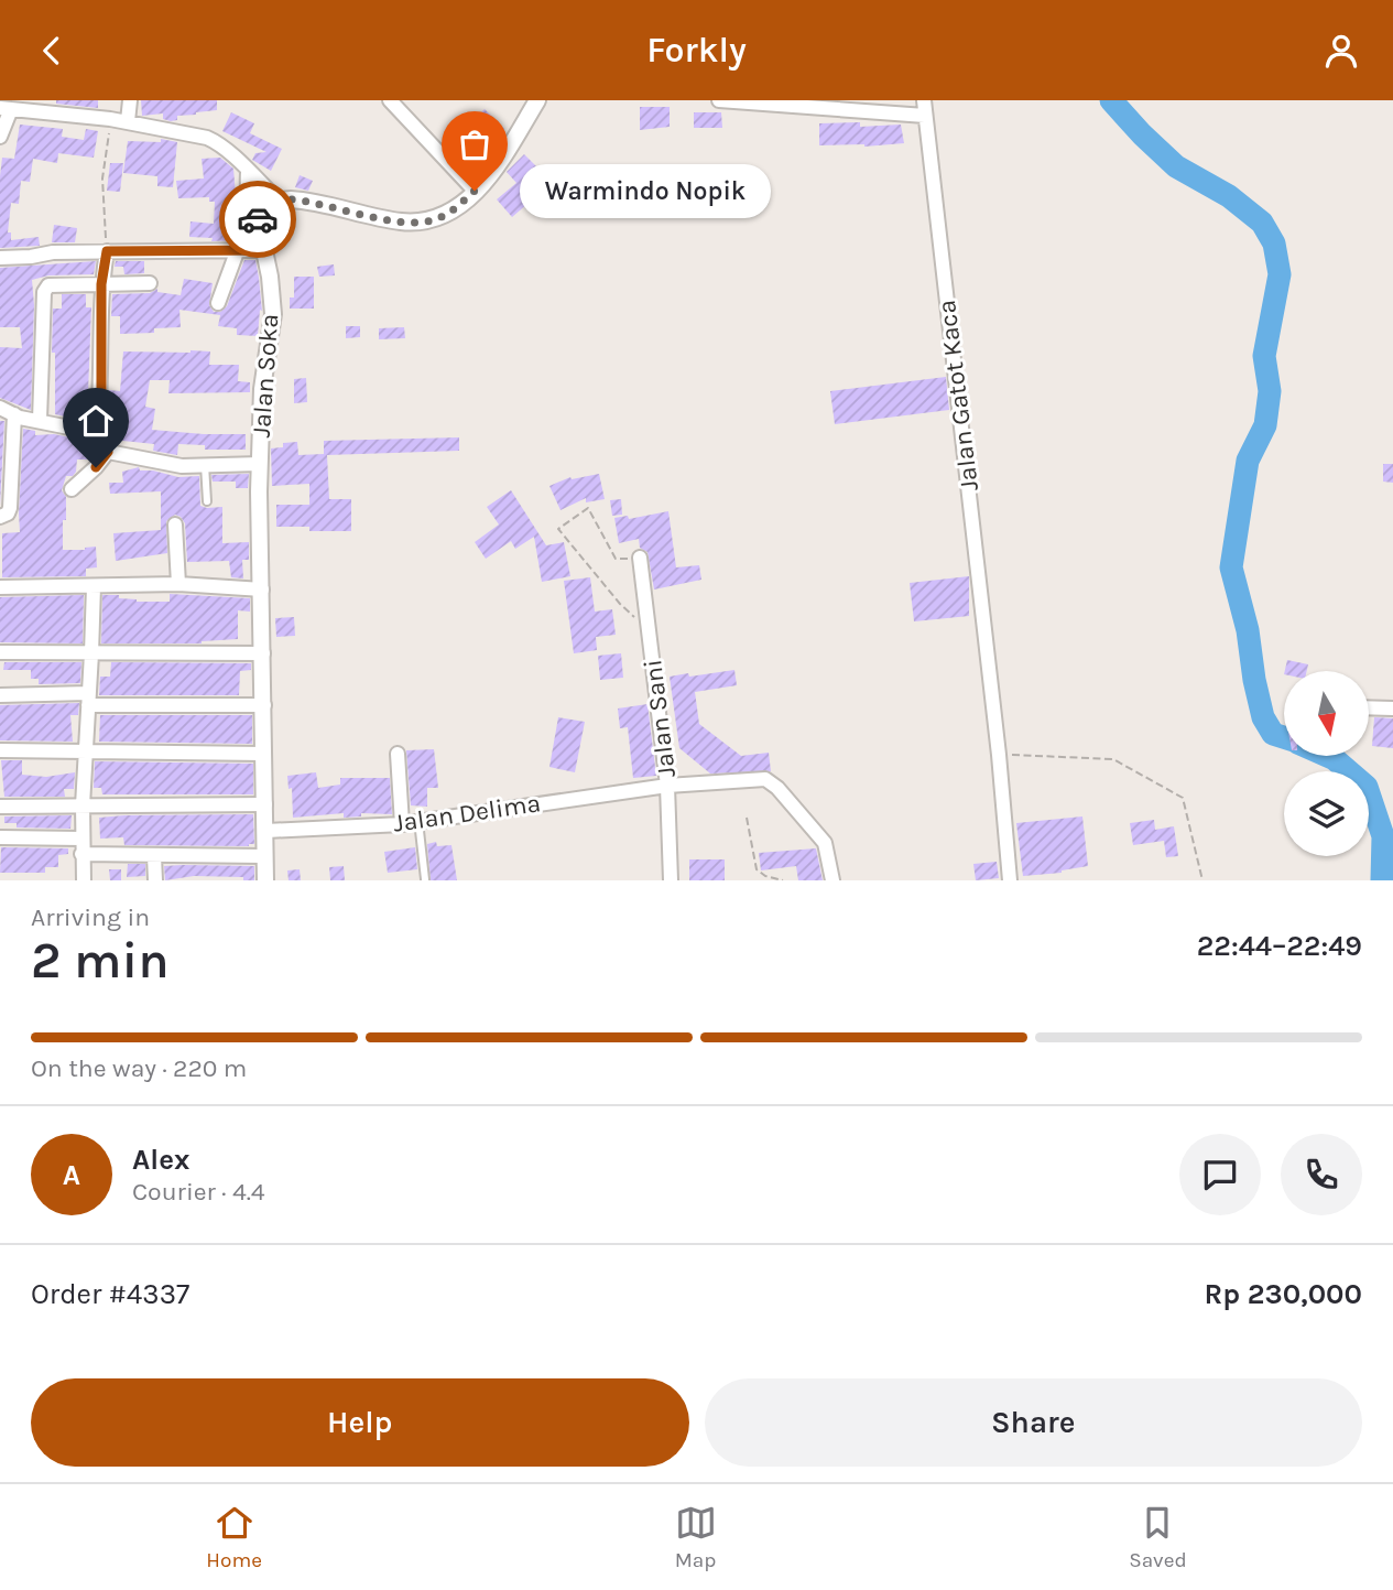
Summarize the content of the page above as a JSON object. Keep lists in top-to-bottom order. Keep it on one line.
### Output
{"streets":{"street":["Jalan Soka","Jalan Gatot Kaca","Jalan Sani","Jalan Delima"]},"crossings":[["Jalan Soka","Jalan Delima"],["Jalan Sani","Jalan Delima"]],"places":["Warmindo Nopik"],"north":"bottom","page":{"header":"Forkly","bubble":"Warmindo Nopik","heading":["2 min","Arriving in","22:44–22:49"],"panel":["Alex","Courier · 4.4","Order #4337","Rp 230,000"],"bar":"On the way · 220 m","round":"A","buttons":["Help","Share"],"tabs":["Home","Map","Saved"]}}
